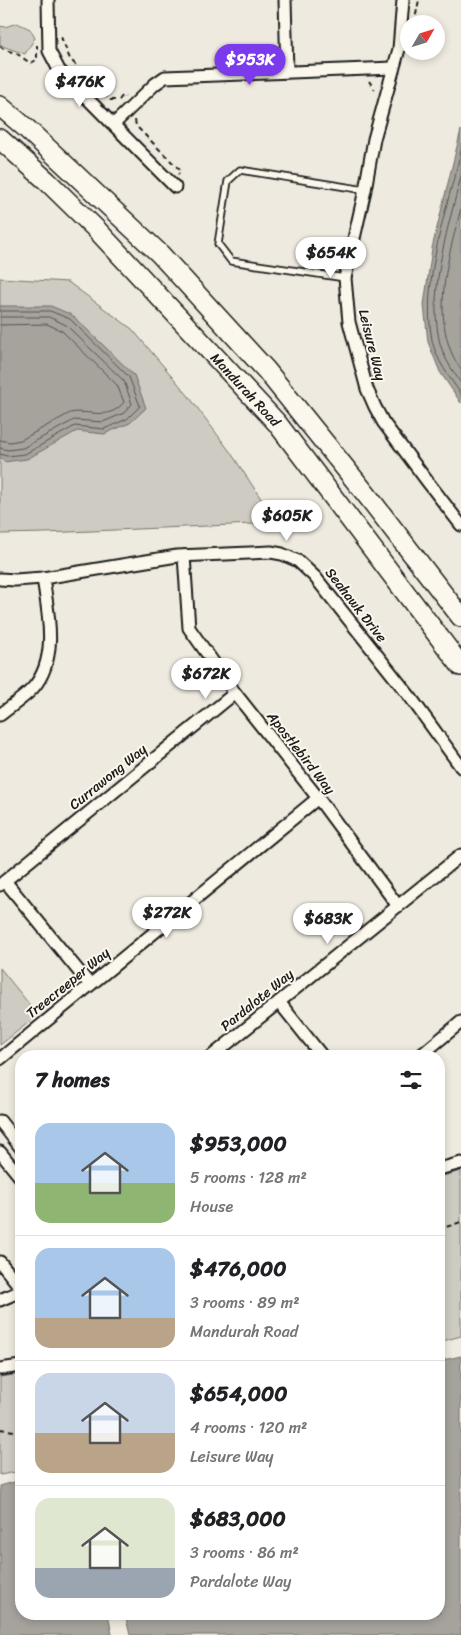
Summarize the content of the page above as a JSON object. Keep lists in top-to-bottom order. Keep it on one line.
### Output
{"streets":{"highway":["Mandurah Road"],"street":["Leisure Way","Seahawk Drive","Apostlebird Way","Currawong Way","Treecreeper Way","Pardalote Way"]},"crossings":[["Seahawk Drive","Apostlebird Way"],["Apostlebird Way","Currawong Way"],["Apostlebird Way","Treecreeper Way"],["Apostlebird Way","Pardalote Way"]],"north":"top right","page":{"price":["$953K","$476K","$654K","$605K","$672K","$272K","$683K"],"heading":"7 homes","list":[{"name":"$953,000","note":"5 rooms · 128 m² · House"},{"name":"$476,000","note":"3 rooms · 89 m² · Mandurah Road"},{"name":"$654,000","note":"4 rooms · 120 m² · Leisure Way"},{"name":"$683,000","note":"3 rooms · 86 m² · Pardalote Way"}]}}
